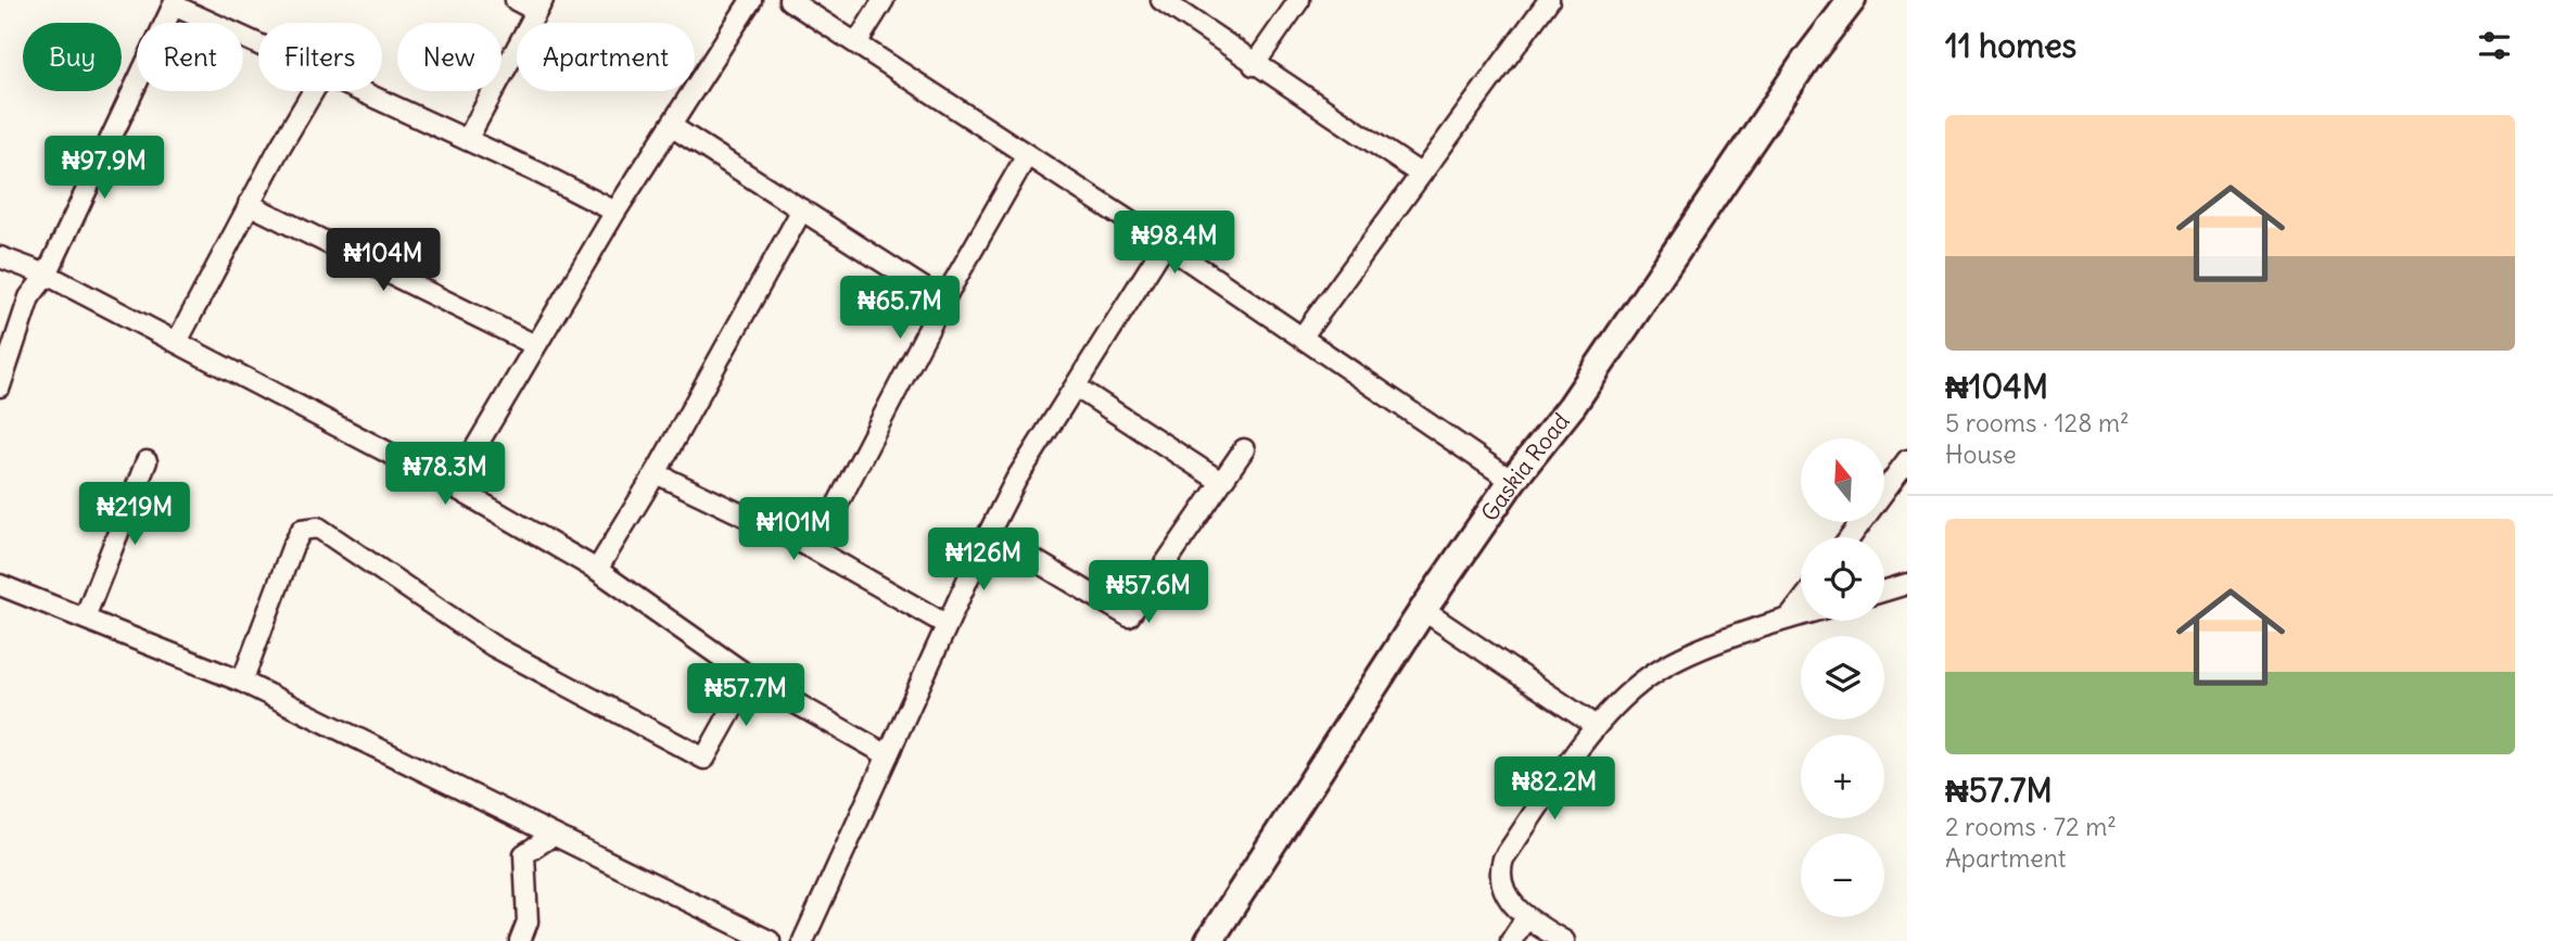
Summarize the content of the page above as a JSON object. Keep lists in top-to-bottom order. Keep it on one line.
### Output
{"streets":{"main road":["Gaskia Road"]},"north":"top","page":{"heading":"11 homes","chip":["Buy","Rent","Filters","New","Apartment"],"list":[{"name":"₦104M","note":"5 rooms · 128 m² · House"},{"name":"₦57.7M","note":"2 rooms · 72 m² · Apartment"}],"price":["₦97.9M","₦98.4M","₦104M","₦65.7M","₦78.3M","₦219M","₦101M","₦126M","₦57.6M","₦57.7M","₦82.2M"],"map_buttons":["+","−"]}}
